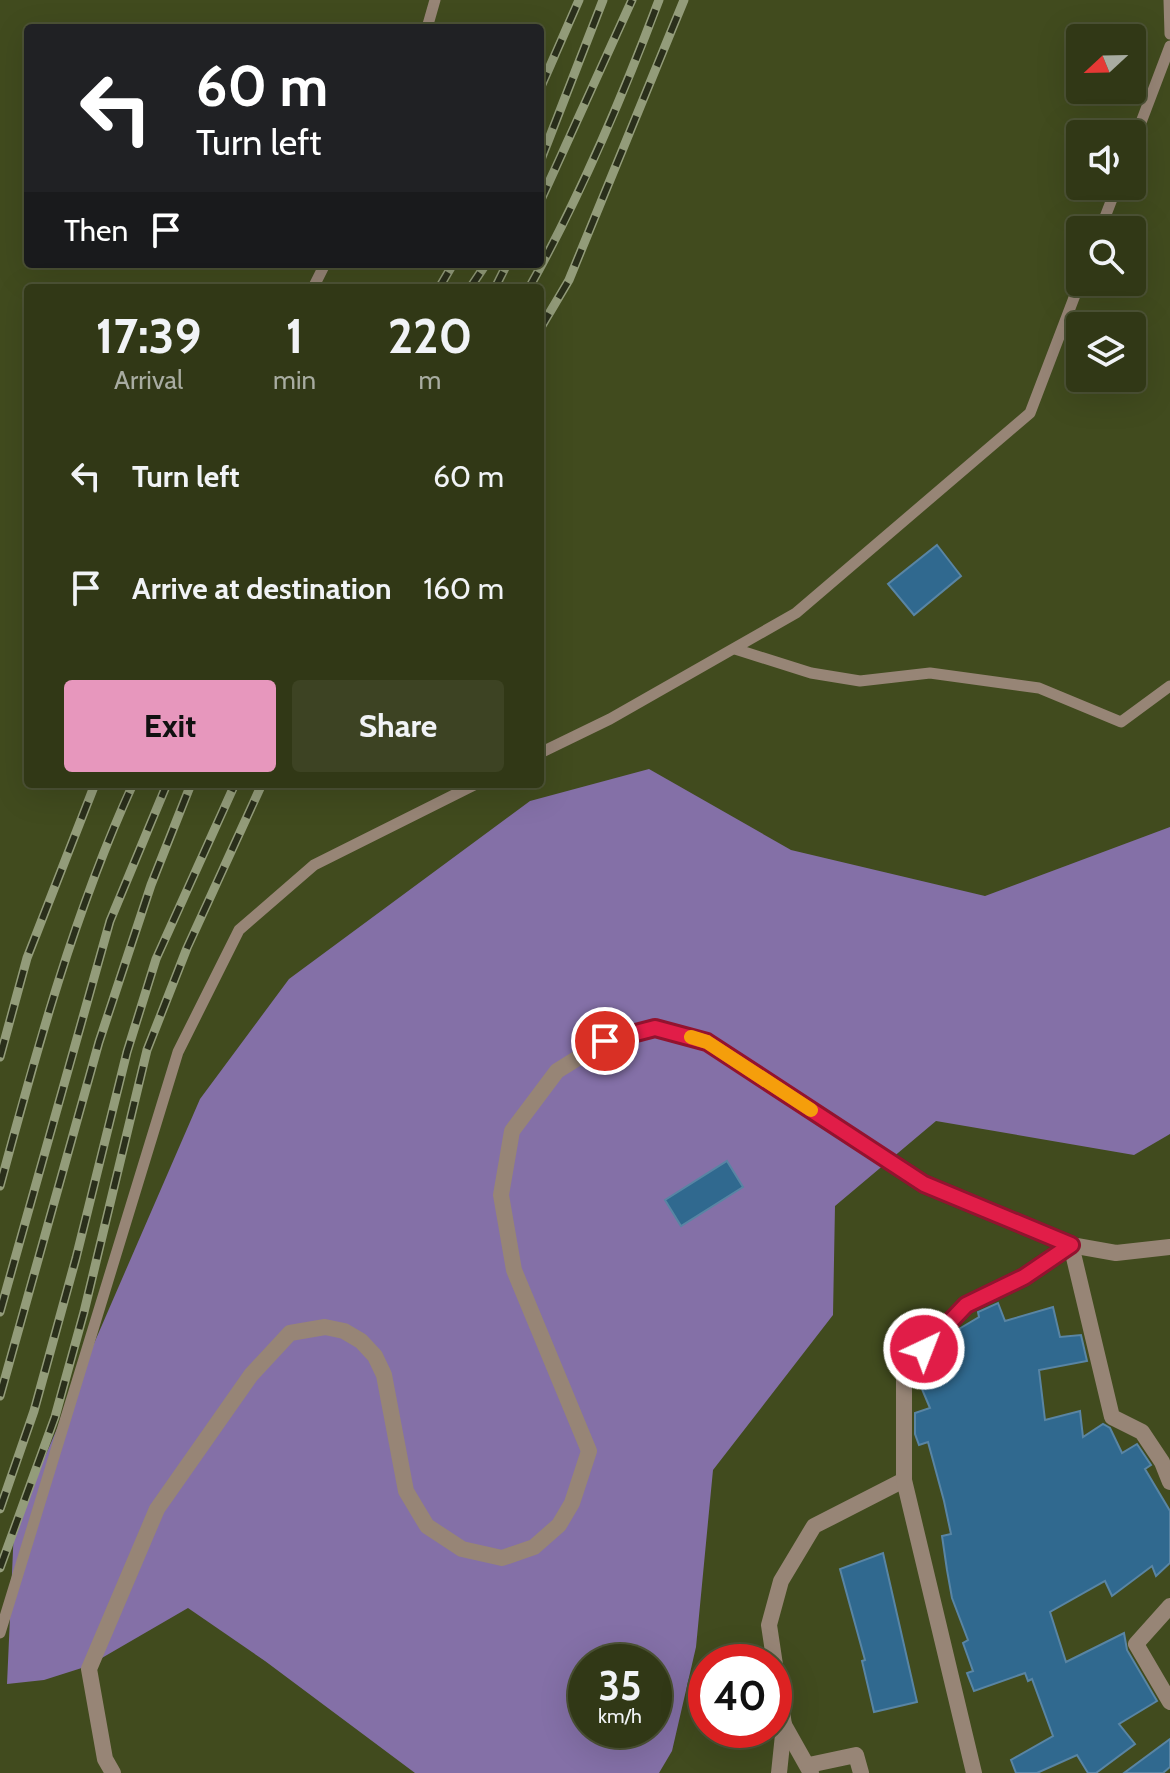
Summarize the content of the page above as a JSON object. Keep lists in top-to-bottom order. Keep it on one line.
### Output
{"north":"left","page":{"turn":["60 m","Turn left"],"then":"Then","eta":["17:39","Arrival","1","min","220","m"],"list":[{"name":"Turn left","value":"60 m"},{"name":"Arrive at destination","value":"160 m"}],"buttons":["Exit","Share"],"speed":"35 km/h","limit":"40"}}
